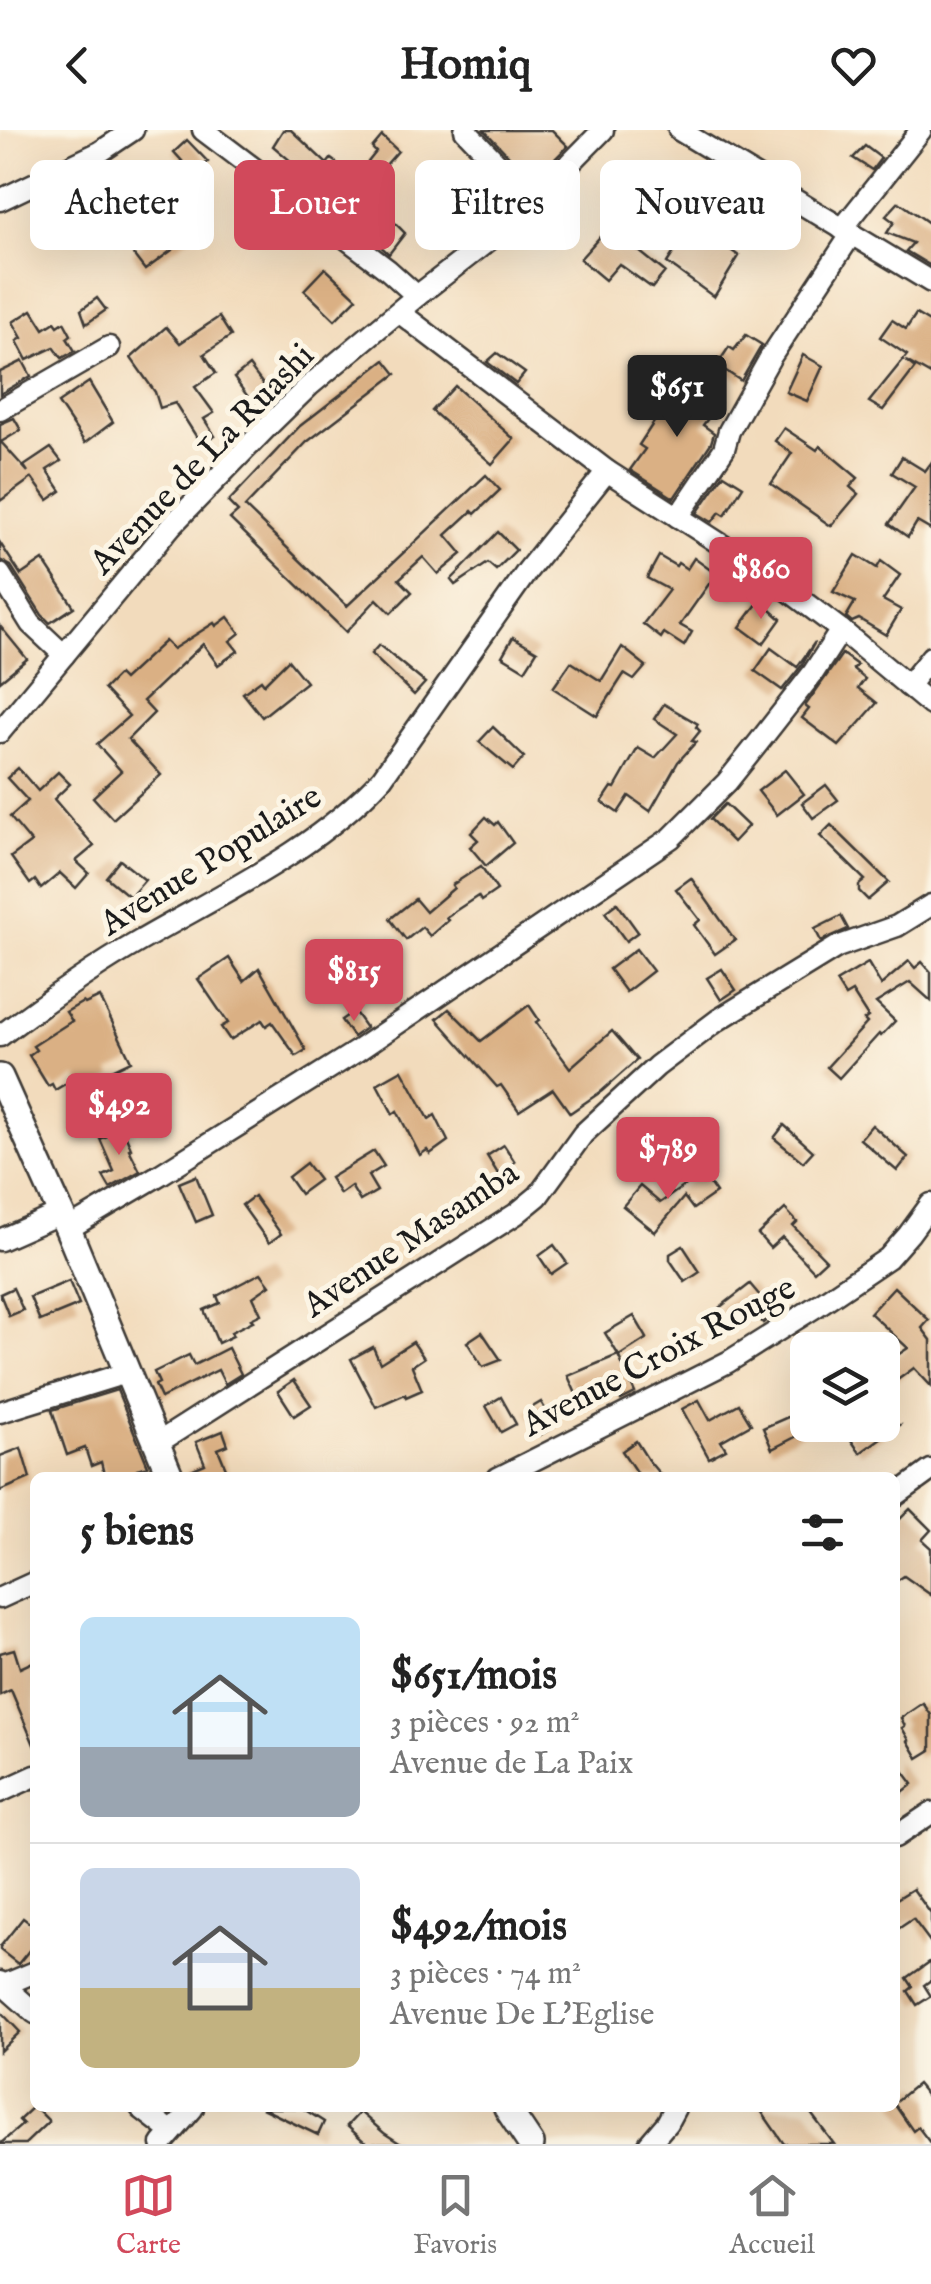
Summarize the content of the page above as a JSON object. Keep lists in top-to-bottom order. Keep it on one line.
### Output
{"streets":{"street":["Avenue de La Ruashi","Avenue Populaire","Avenue Masamba","Avenue Croix Rouge"]},"page":{"header":"Homiq","chip":["Acheter","Louer","Filtres","Nouveau"],"price":["$651","$860","$815","$492","$789"],"heading":"5 biens","list":[{"name":"$651/mois","note":"3 pièces · 92 m² · Avenue de La Paix"},{"name":"$492/mois","note":"3 pièces · 74 m² · Avenue De L'Eglise"}],"tabs":["Carte","Favoris","Accueil"]}}
